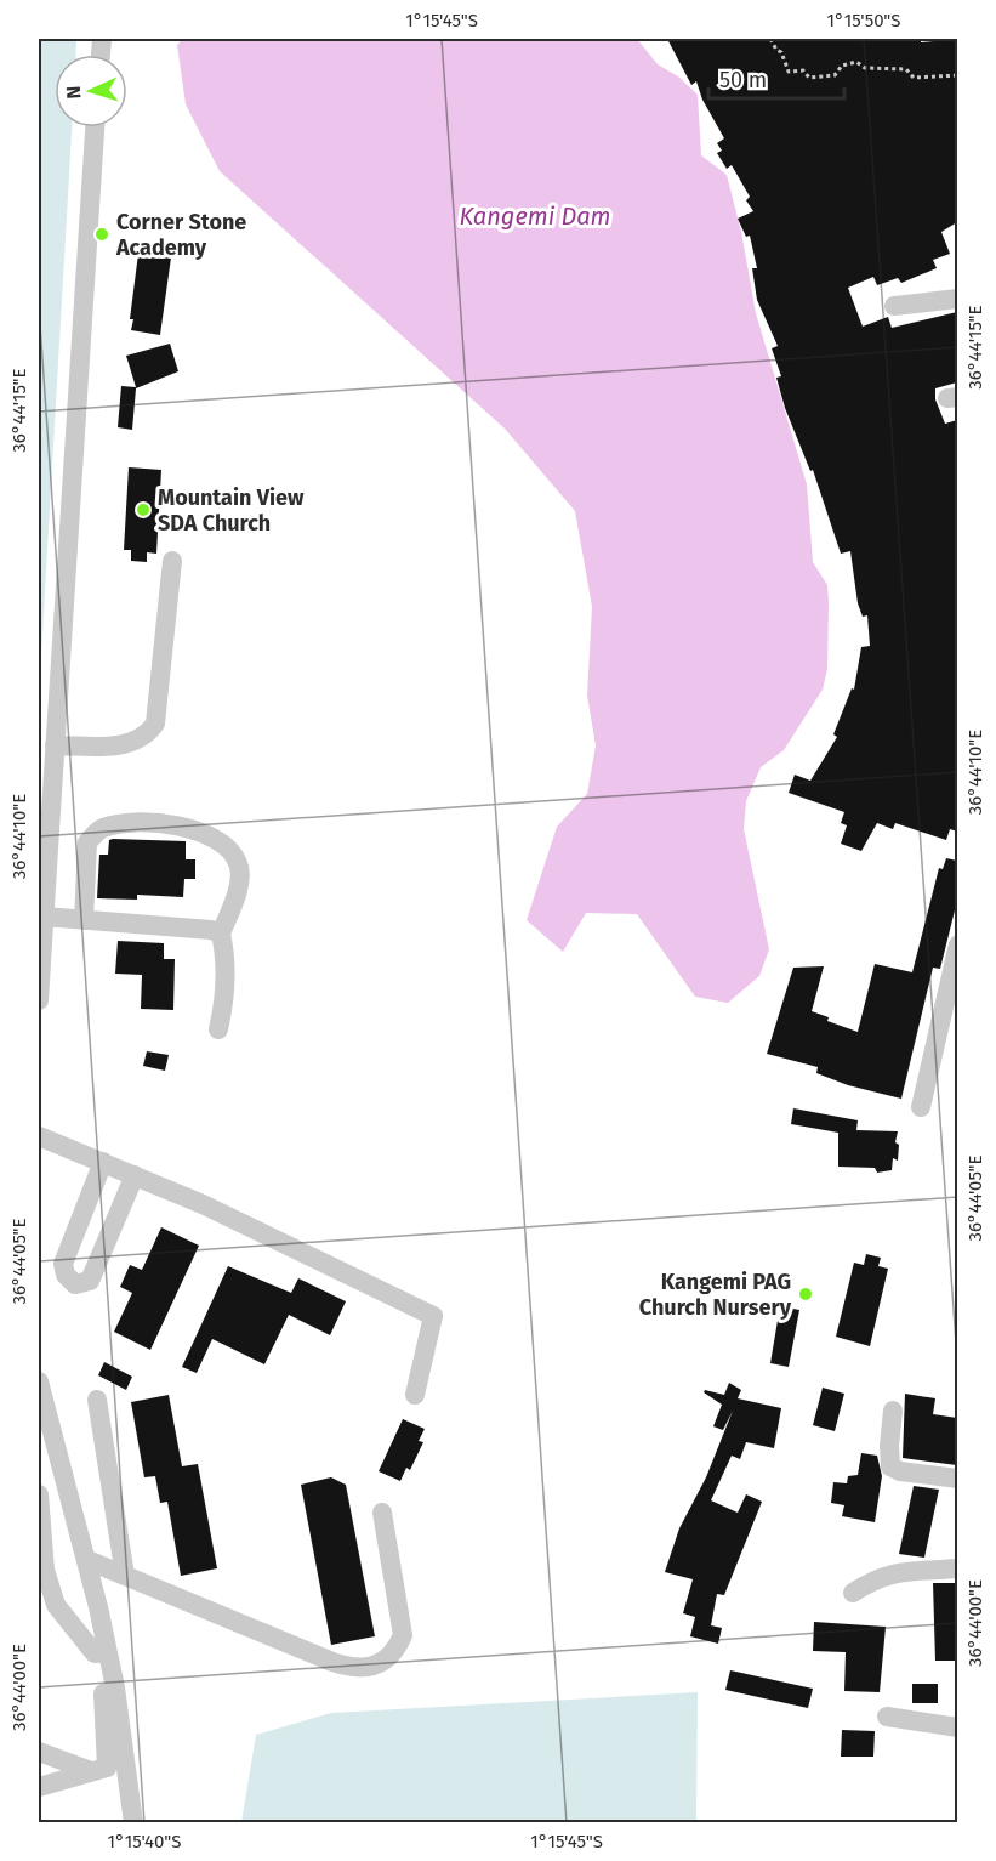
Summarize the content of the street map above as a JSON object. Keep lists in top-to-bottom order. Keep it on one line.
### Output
{"water":["Kangemi Dam"],"places":["Corner Stone Academy","Mountain View SDA Church","Kangemi PAG Church Nursery"],"scale_bar":"50 m","north":"left","coordinates":["1°15'45\"S","1°15'50\"S","36°44'15\"E","36°44'10\"E","36°44'05\"E","36°44'00\"E","1°15'40\"S"]}
